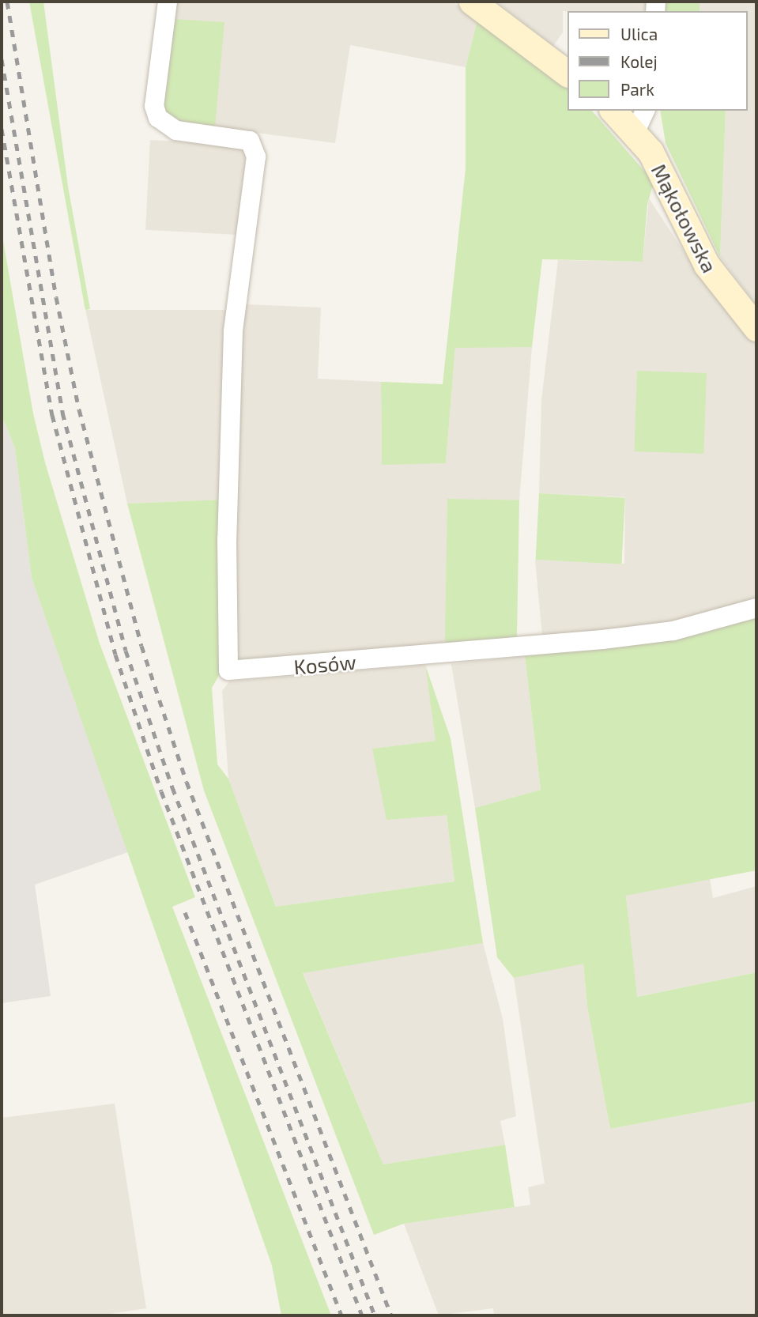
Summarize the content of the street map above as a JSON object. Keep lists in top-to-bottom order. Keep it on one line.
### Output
{"streets":{"street":["Mąkołowska","Kosów"]},"legend":["Ulica","Kolej","Park"]}
